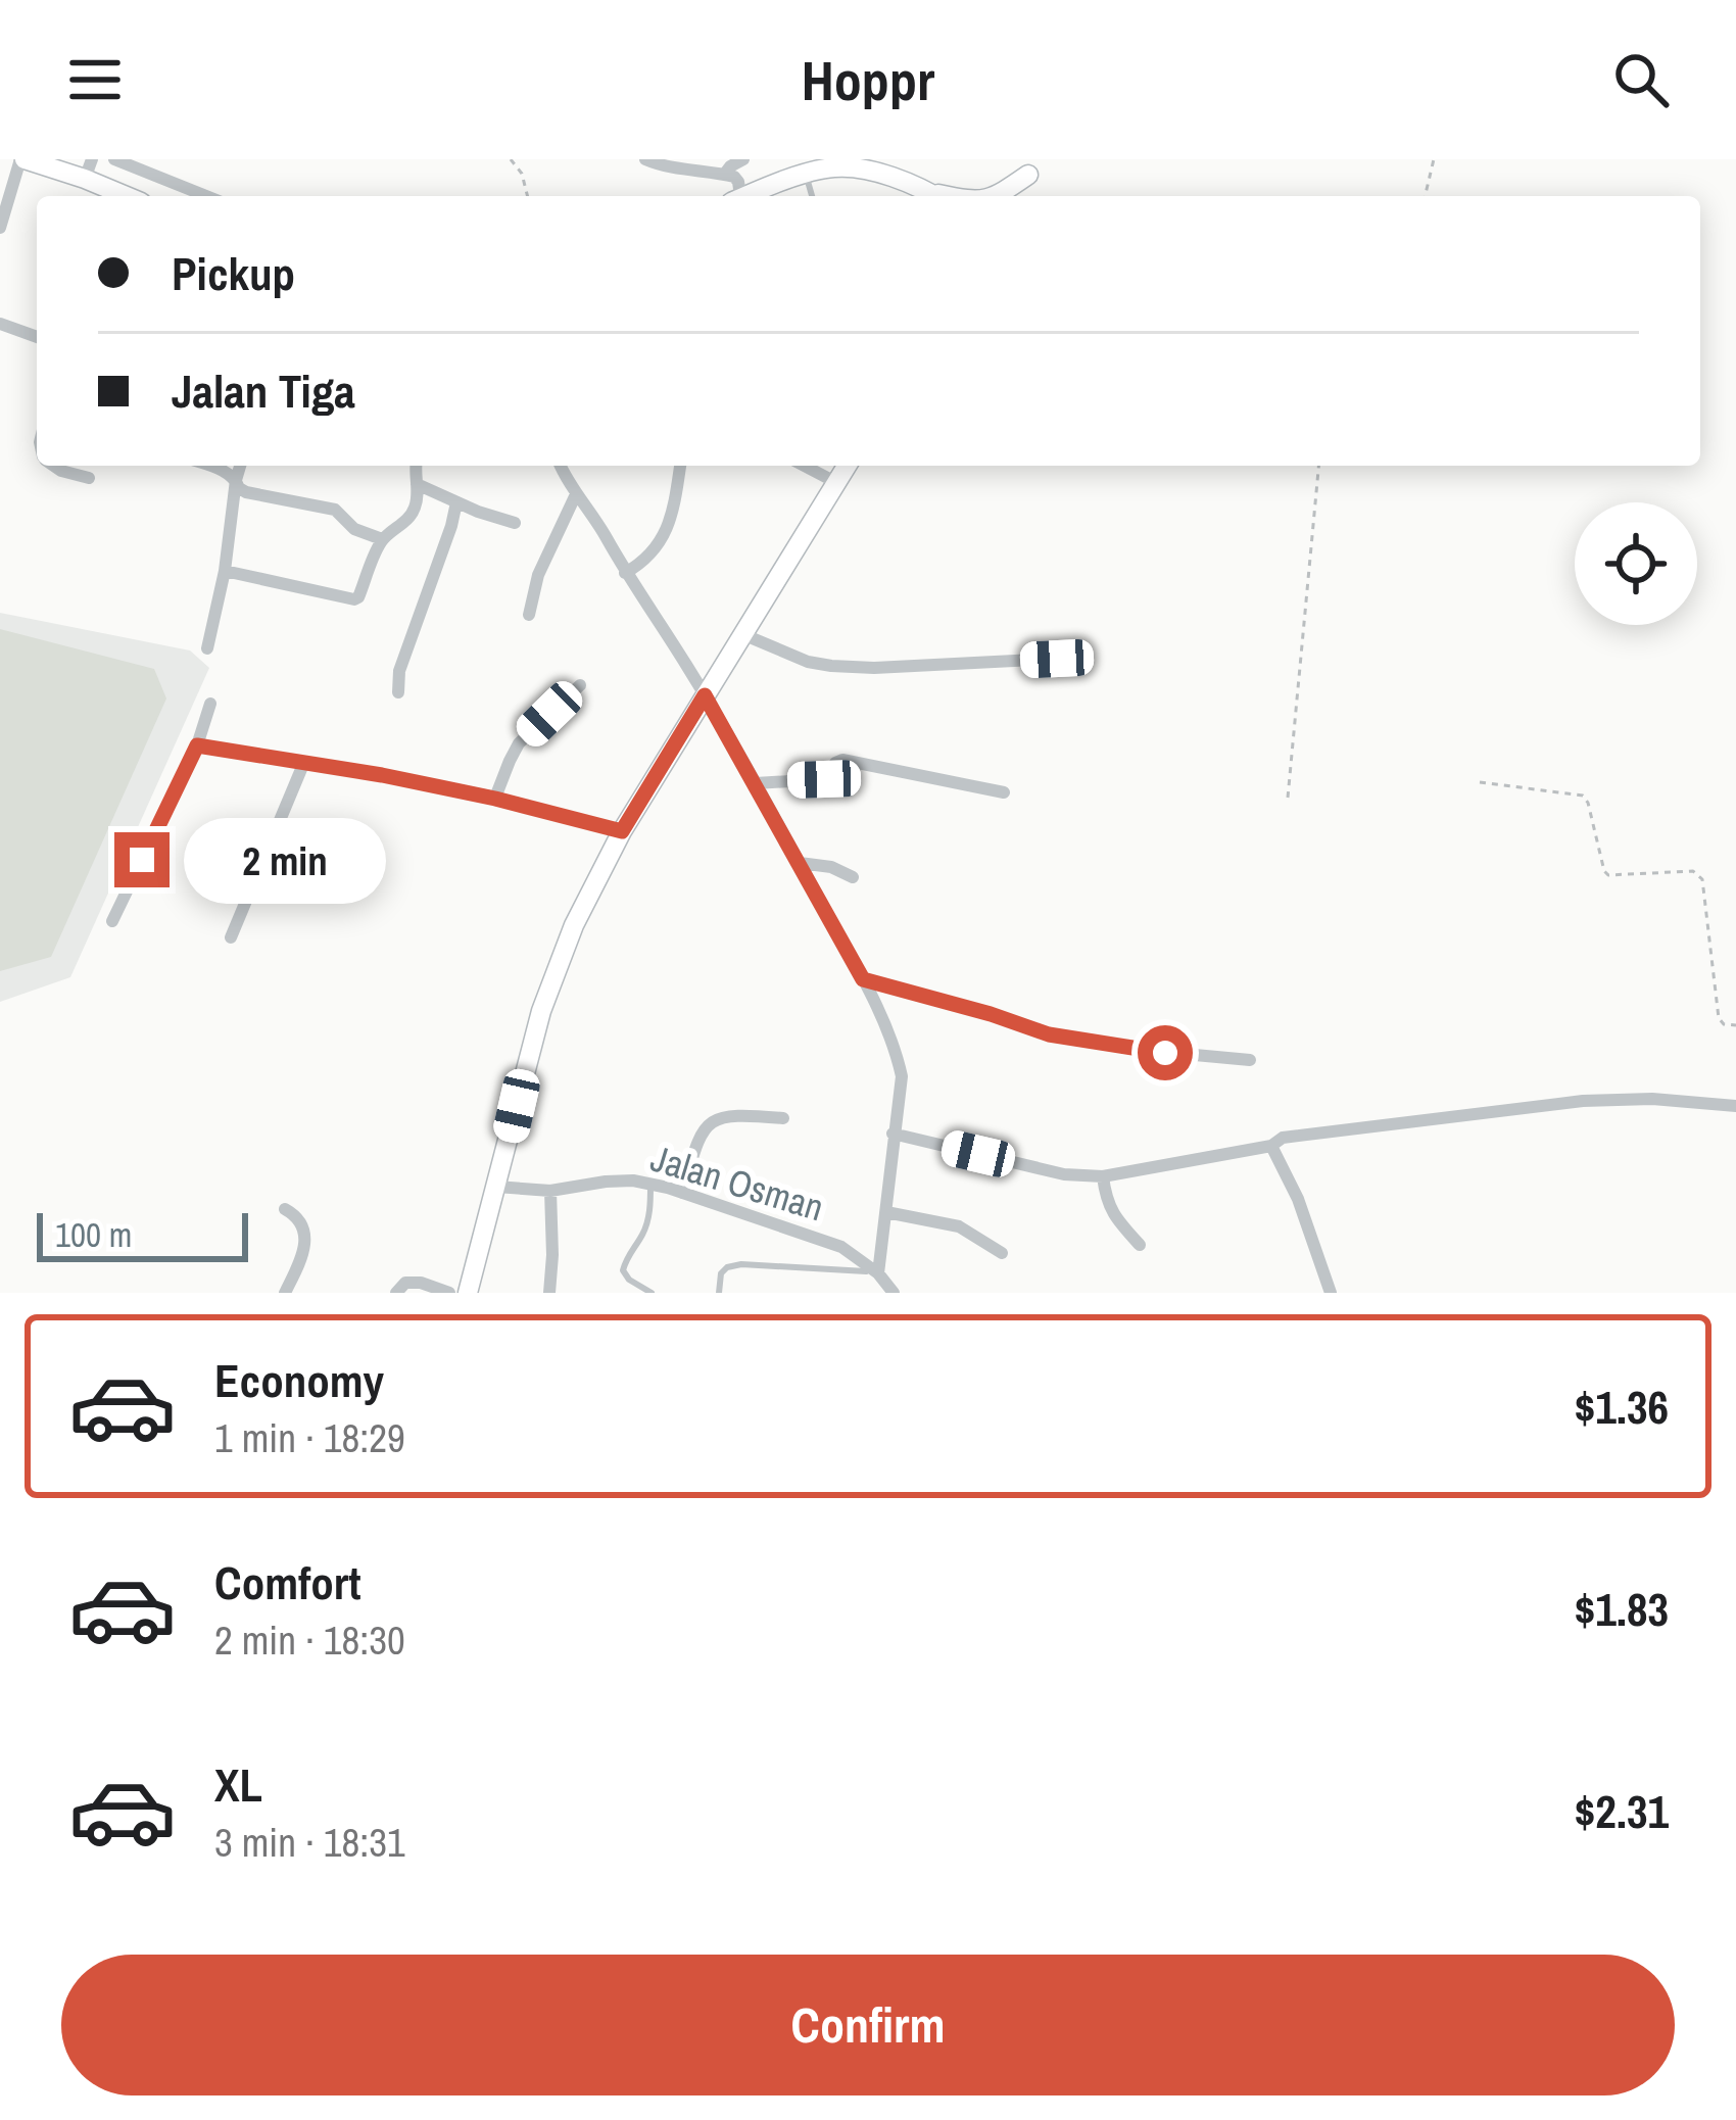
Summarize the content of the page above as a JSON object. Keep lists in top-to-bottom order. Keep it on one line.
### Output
{"streets":{"street":["Jalan Osman"]},"scale_bar":"100 m","page":{"header":"Hoppr","banner":["Pickup","Jalan Tiga"],"bubble":"2 min","scale":"100 m","list":[{"name":"Economy","note":"1 min · 18:29","value":"$1.36"},{"name":"Comfort","note":"2 min · 18:30","value":"$1.83"},{"name":"XL","note":"3 min · 18:31","value":"$2.31"}],"buttons":"Confirm"}}
